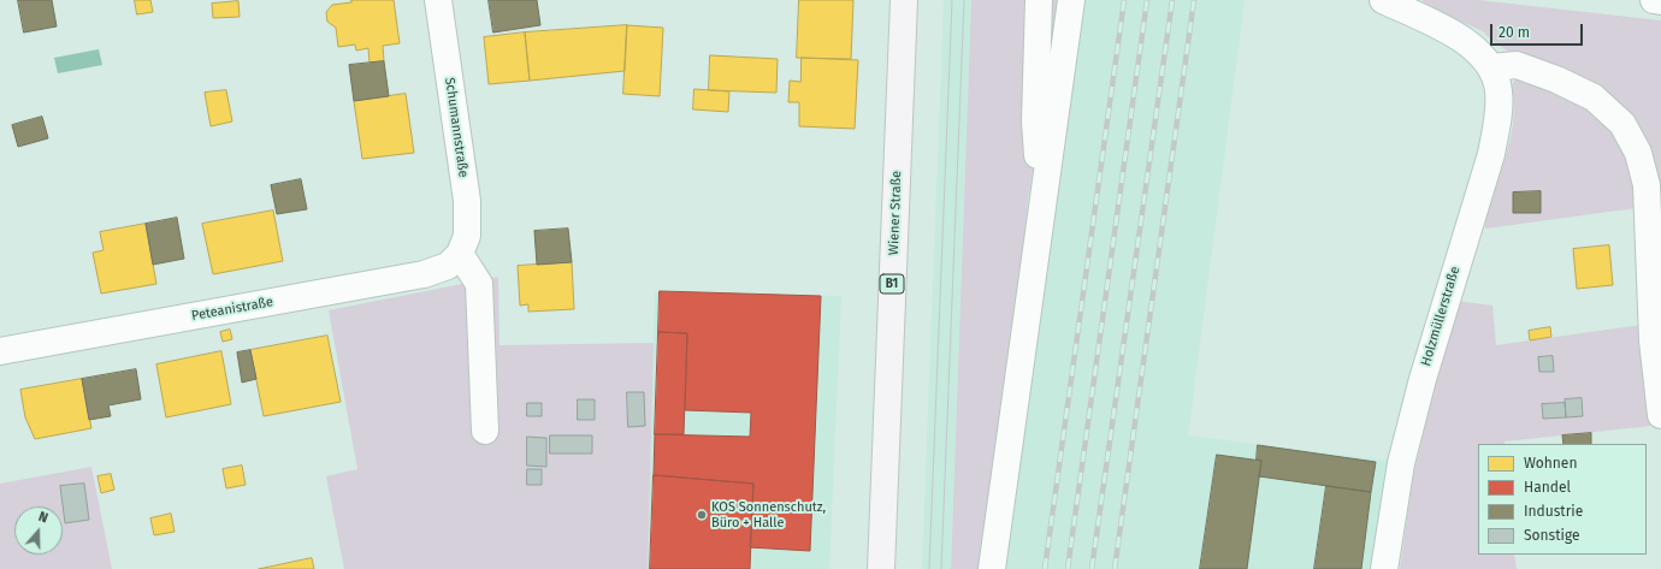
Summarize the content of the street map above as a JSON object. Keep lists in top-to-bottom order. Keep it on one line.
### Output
{"streets":{"main road":["Wiener Straße","B1"],"street":["Schumannstraße","Peteanistraße","Holzmüllerstraße"]},"crossings":[["Schumannstraße","Peteanistraße"]],"places":["KOS Sonnenschutz, Büro + Halle"],"legend":["Wohnen","Handel","Industrie","Sonstige"],"scale_bar":"20 m","north":"top"}
